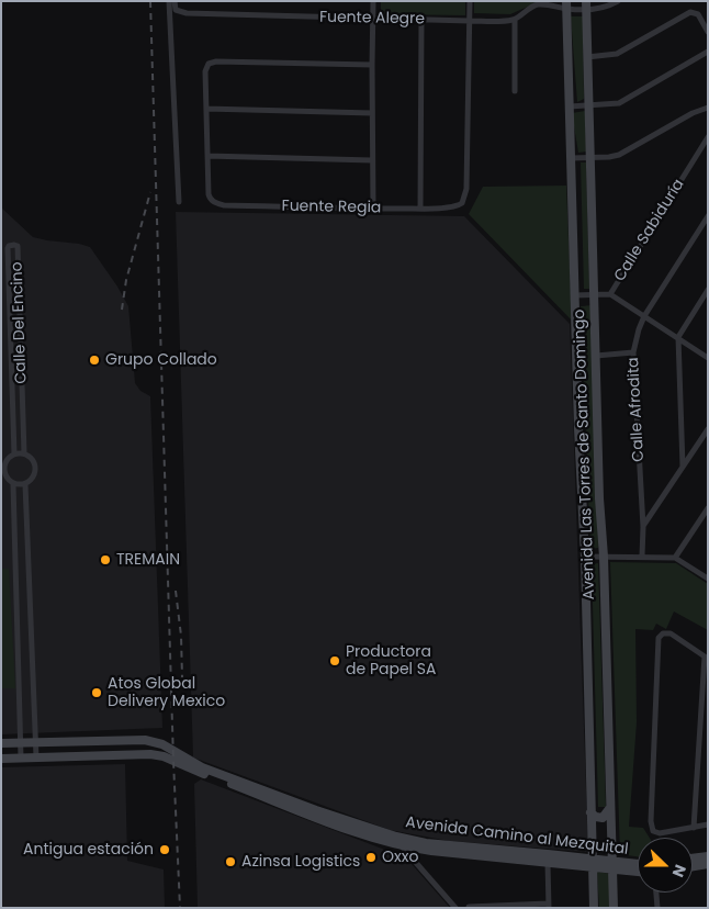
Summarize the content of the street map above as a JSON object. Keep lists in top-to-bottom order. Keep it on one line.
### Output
{"streets":{"street":["Fuente Alegre","Fuente Regia","Calle Sabiduría","Calle Del Encino","Calle Afrodita","Avenida Las Torres de Santo Domingo","Avenida Camino al Mezquital"]},"crossings":[["Fuente Alegre","Fuente Regia"],["Calle Sabiduría","Avenida Las Torres de Santo Domingo"],["Avenida Las Torres de Santo Domingo","Avenida Camino al Mezquital"]],"places":["Grupo Collado","TREMAIN","Productora de Papel SA","Atos Global Delivery Mexico","Antigua estación","Oxxo","Azinsa Logistics"],"north":"right"}
